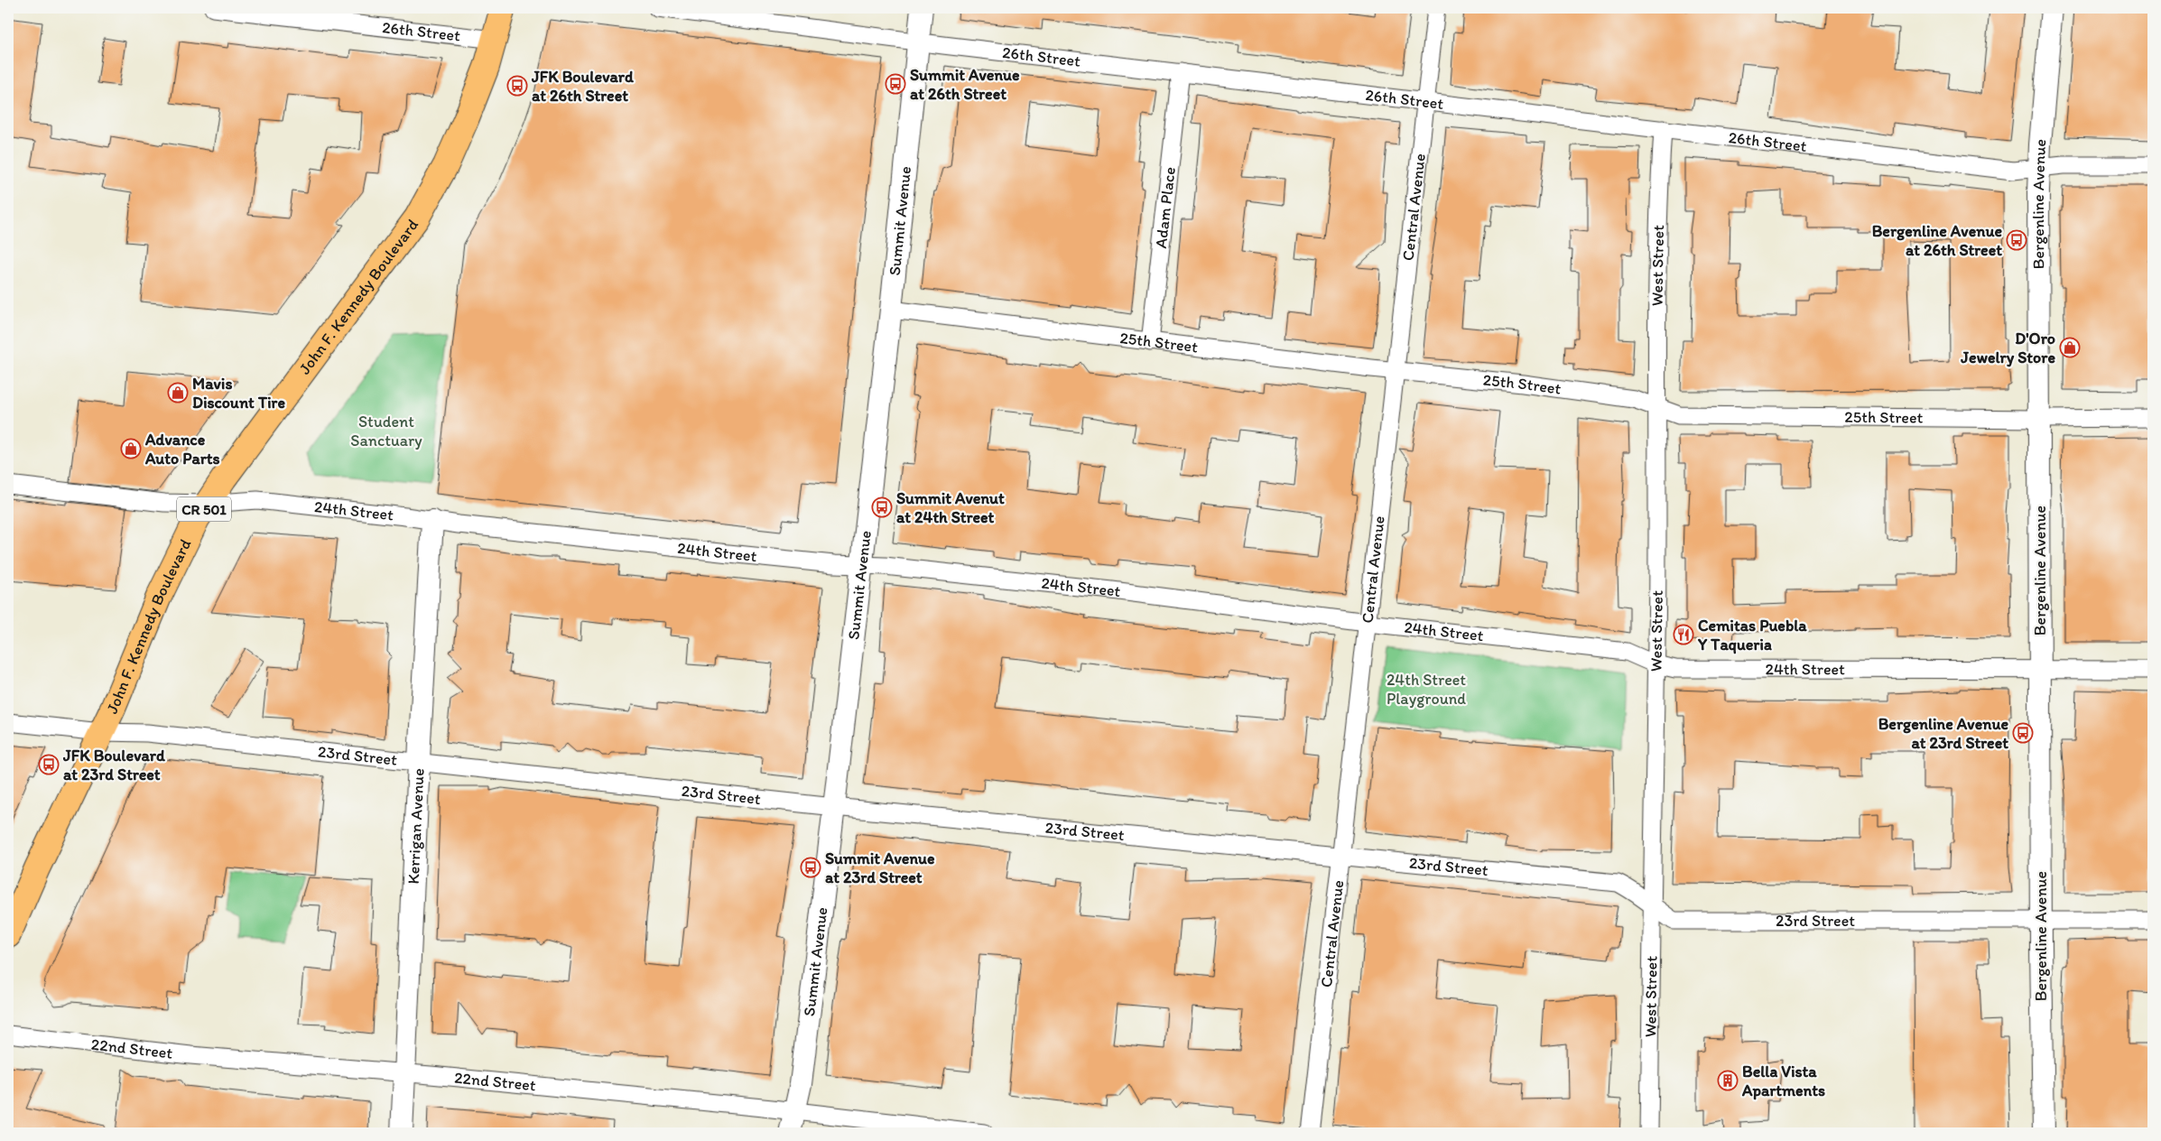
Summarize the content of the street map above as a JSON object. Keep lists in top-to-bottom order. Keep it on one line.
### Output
{"streets":{"main road":["John F. Kennedy Boulevard","CR 501"],"street":["26th Street","Bergenline Avenue","Adam Place","Central Avenue","Summit Avenue","West Street","25th Street","24th Street","23rd Street","Kerrigan Avenue","22nd Street"]},"crossings":[["26th Street","Bergenline Avenue"],["26th Street","Adam Place"],["26th Street","Central Avenue"],["26th Street","Summit Avenue"],["26th Street","West Street"],["26th Street","John F. Kennedy Boulevard"],["Bergenline Avenue","25th Street"],["Bergenline Avenue","24th Street"],["Bergenline Avenue","23rd Street"],["Adam Place","25th Street"],["Central Avenue","25th Street"],["Central Avenue","24th Street"],["Central Avenue","23rd Street"],["Summit Avenue","25th Street"],["Summit Avenue","24th Street"],["Summit Avenue","23rd Street"],["Summit Avenue","22nd Street"],["West Street","25th Street"],["West Street","24th Street"],["West Street","23rd Street"],["John F. Kennedy Boulevard","24th Street"],["John F. Kennedy Boulevard","23rd Street"],["24th Street","Kerrigan Avenue"],["23rd Street","Kerrigan Avenue"],["Kerrigan Avenue","22nd Street"]],"parks":["Student Sanctuary","24th Street Playground"],"places":{"bus stop":["Summit Avenue at 26th Street","JFK Boulevard at 26th Street","Bergenline Avenue at 26th Street","Summit Avenut at 24th Street","Bergenline Avenue at 23rd Street","JFK Boulevard at 23rd Street","Summit Avenue at 23rd Street"],"shop":["D'Oro Jewelry Store","Mavis Discount Tire","Advance Auto Parts"],"restaurant":["Cemitas Puebla Y Taqueria"],"building":["Bella Vista Apartments"]}}
